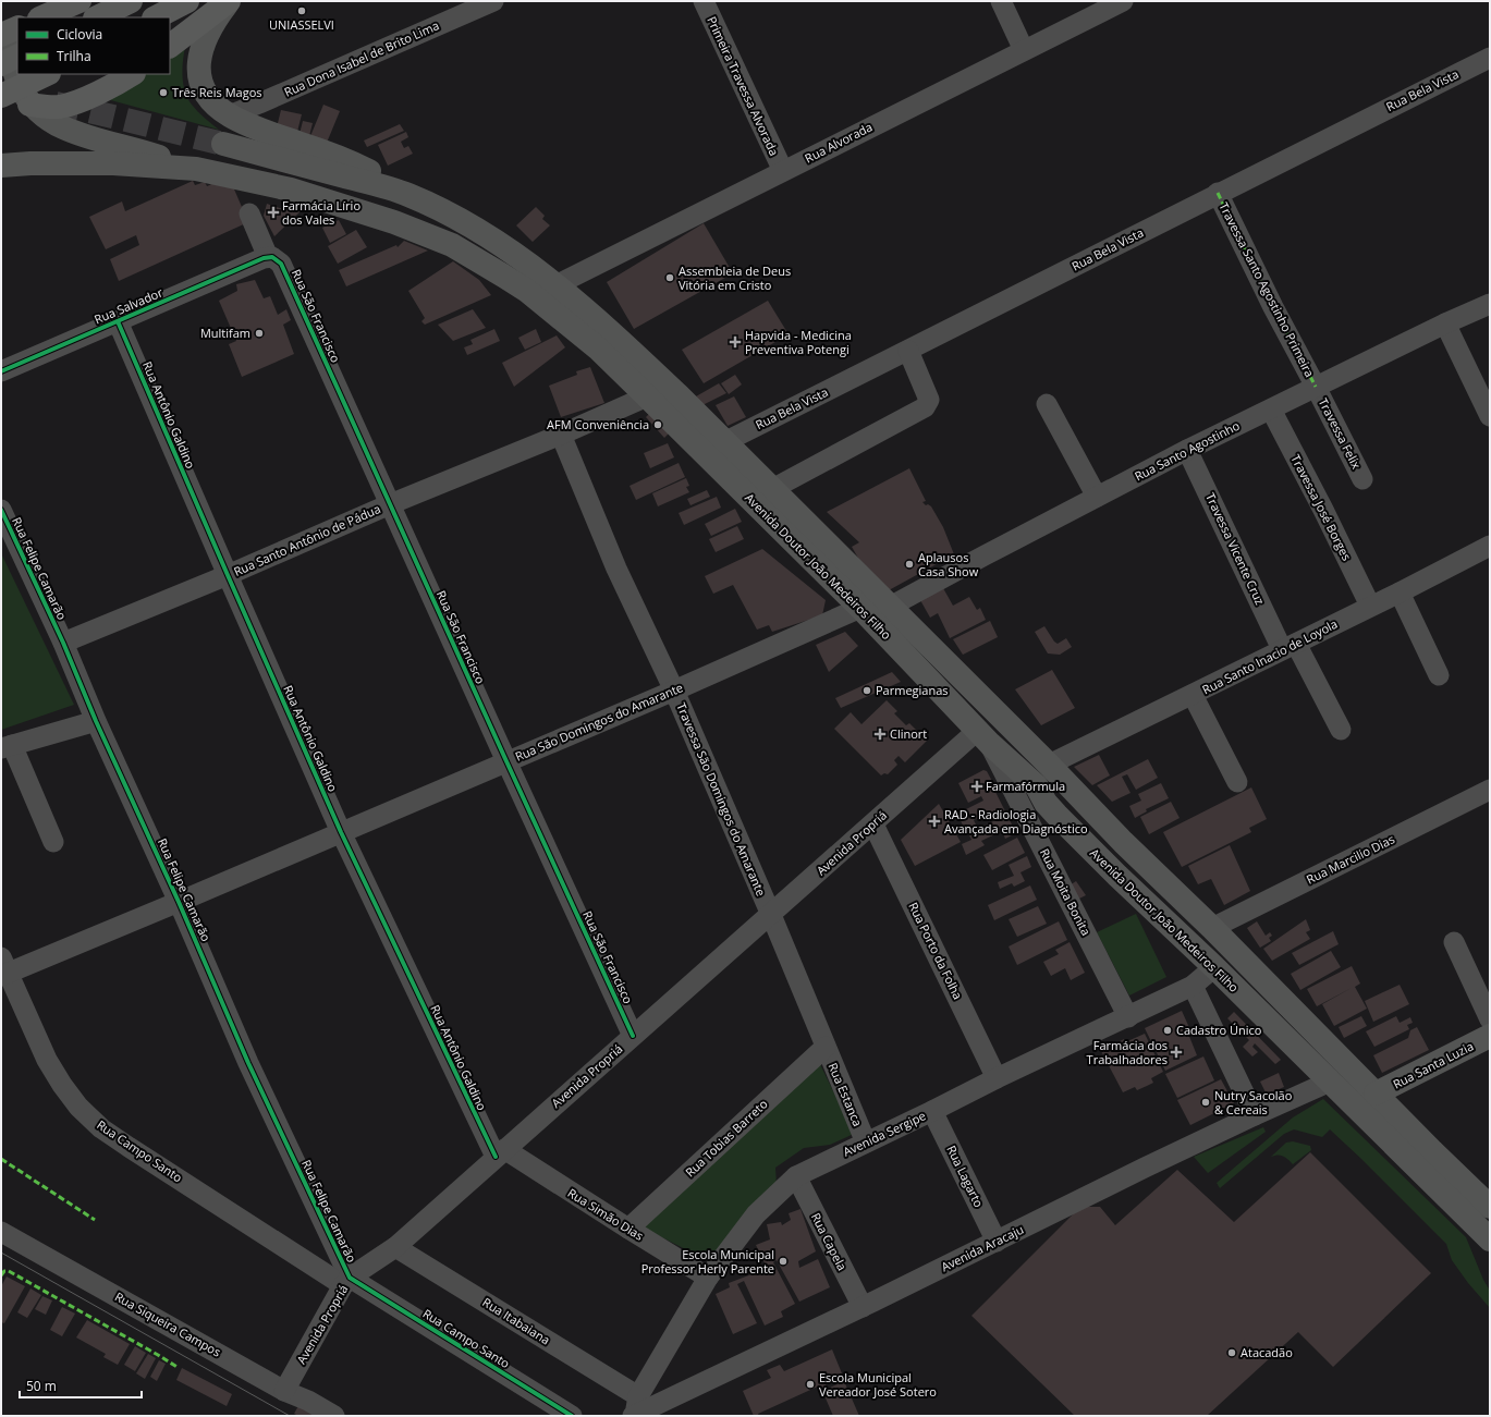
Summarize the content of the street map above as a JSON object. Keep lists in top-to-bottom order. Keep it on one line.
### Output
{"streets":{"main road":["Avenida Doutor João Medeiros Filho","Rua Santa Luzia"],"street":["Rua Dona Isabel de Brito Lima","Primeira Travessa Alvorada","Rua Bela Vista","Rua Alvorada","Travessa Santo Agostinho Primeira","Rua Salvador","Rua São Francisco","Rua Antônio Galdino","Travessa Felix","Rua Santo Agostinho","Travessa José Borges","Rua Santo Antônio de Pádua","Travessa Vicente Cruz","Rua Felipe Camarão","Rua Santo Inacio de Loyola","Rua São Domingos do Amarante","Travessa São Domingos do Amarante","Avenida Propriá","Rua Marcilio Dias","Rua Moita Bonita","Rua Porto da Folha","Rua Estanca","Avenida Sergipe","Rua Tobias Barreto","Rua Campo Santo","Rua Lagarto","Rua Simão Dias","Rua Capela","Avenida Aracaju","Rua Itabaiana","Rua Siqueira Campos"]},"crossings":[["Primeira Travessa Alvorada","Rua Alvorada"],["Rua Bela Vista","Travessa Santo Agostinho Primeira"],["Rua Bela Vista","Avenida Doutor João Medeiros Filho"],["Rua Alvorada","Avenida Doutor João Medeiros Filho"],["Travessa Santo Agostinho Primeira","Travessa Felix"],["Travessa Santo Agostinho Primeira","Rua Santo Agostinho"],["Rua Salvador","Rua São Francisco"],["Rua Salvador","Rua Antônio Galdino"],["Rua São Francisco","Rua Santo Antônio de Pádua"],["Rua São Francisco","Rua São Domingos do Amarante"],["Rua São Francisco","Avenida Propriá"],["Rua Antônio Galdino","Rua Santo Antônio de Pádua"],["Rua Antônio Galdino","Rua São Domingos do Amarante"],["Rua Antônio Galdino","Avenida Propriá"],["Rua Antônio Galdino","Rua Simão Dias"],["Travessa Felix","Rua Santo Agostinho"],["Rua Santo Agostinho","Travessa José Borges"],["Rua Santo Agostinho","Travessa Vicente Cruz"],["Rua Santo Agostinho","Avenida Doutor João Medeiros Filho"],["Travessa José Borges","Rua Santo Inacio de Loyola"],["Rua Santo Antônio de Pádua","Avenida Doutor João Medeiros Filho"],["Rua Santo Antônio de Pádua","Rua Felipe Camarão"],["Rua Santo Antônio de Pádua","Travessa São Domingos do Amarante"],["Travessa Vicente Cruz","Rua Santo Inacio de Loyola"],["Avenida Doutor João Medeiros Filho","Rua Santo Inacio de Loyola"],["Avenida Doutor João Medeiros Filho","Rua São Domingos do Amarante"],["Avenida Doutor João Medeiros Filho","Avenida Propriá"],["Avenida Doutor João Medeiros Filho","Rua Marcilio Dias"],["Avenida Doutor João Medeiros Filho","Rua Moita Bonita"],["Avenida Doutor João Medeiros Filho","Rua Santa Luzia"],["Avenida Doutor João Medeiros Filho","Avenida Sergipe"],["Avenida Doutor João Medeiros Filho","Avenida Aracaju"],["Rua Felipe Camarão","Rua São Domingos do Amarante"],["Rua Felipe Camarão","Avenida Propriá"],["Rua Felipe Camarão","Rua Campo Santo"],["Rua São Domingos do Amarante","Travessa São Domingos do Amarante"],["Rua São Domingos do Amarante","Rua Campo Santo"],["Travessa São Domingos do Amarante","Avenida Propriá"],["Travessa São Domingos do Amarante","Rua Estanca"],["Travessa São Domingos do Amarante","Rua Tobias Barreto"],["Avenida Propriá","Rua Moita Bonita"],["Avenida Propriá","Rua Porto da Folha"],["Avenida Propriá","Rua Campo Santo"],["Avenida Propriá","Rua Simão Dias"],["Avenida Propriá","Rua Itabaiana"],["Avenida Propriá","Rua Siqueira Campos"],["Rua Moita Bonita","Avenida Sergipe"],["Rua Porto da Folha","Avenida Sergipe"],["Rua Estanca","Avenida Sergipe"],["Rua Estanca","Rua Tobias Barreto"],["Avenida Sergipe","Rua Lagarto"],["Avenida Sergipe","Rua Simão Dias"],["Avenida Sergipe","Rua Capela"],["Avenida Sergipe","Avenida Aracaju"],["Avenida Sergipe","Rua Itabaiana"],["Rua Tobias Barreto","Rua Simão Dias"],["Rua Lagarto","Avenida Aracaju"],["Rua Capela","Avenida Aracaju"],["Avenida Aracaju","Rua Itabaiana"]],"places":{"other":["UNIASSELVI","Três Reis Magos","Assembleia de Deus Vitória em Cristo","Multifam","AFM Conveniência","Aplausos Casa Show","Parmegianas","Cadastro Único","Nutry Sacolão & Cereais","Escola Municipal Professor Herly Parente","Atacadão","Escola Municipal Vereador José Sotero"],"health":["Farmácia Lírio dos Vales","Hapvida - Medicina Preventiva Potengi","Clinort","Farmafórmula","RAD - Radiologia Avançada em Diagnóstico","Farmácia dos Trabalhadores"]},"legend":["Ciclovia","Trilha"],"scale_bar":"50 m"}
